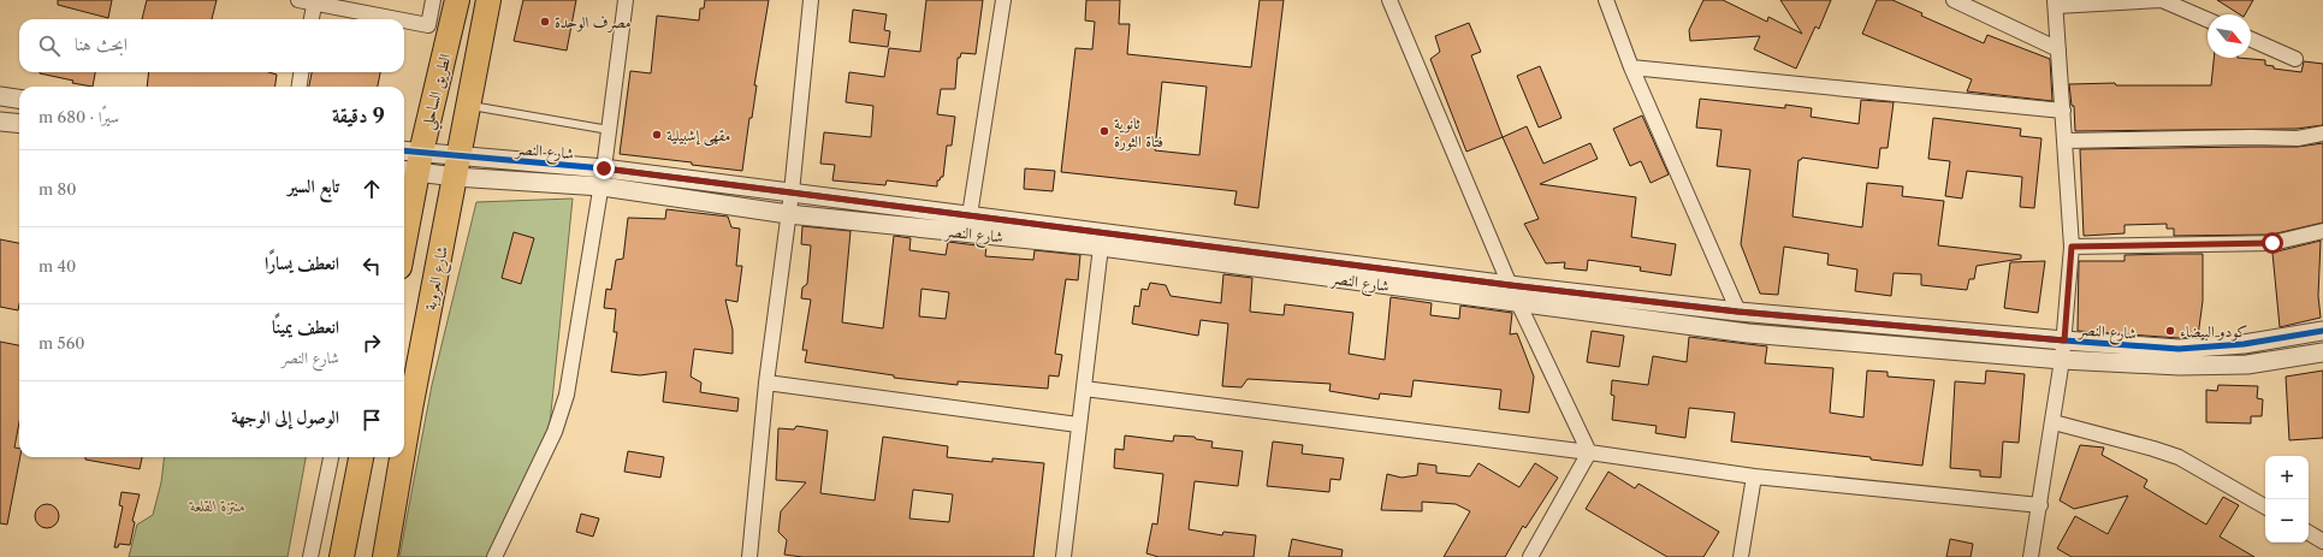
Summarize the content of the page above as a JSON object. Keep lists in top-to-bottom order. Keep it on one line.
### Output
{"streets":{"highway":["الطريق الساحلي","شارع العروبة"],"street":["شارع النصر"]},"crossings":[["الطريق الساحلي","شارع النصر"],["شارع النصر","شارع العروبة"]],"parks":["منتزة القلعة"],"places":["مصرف الوحدة","ثانوية فتاة الثورة","مقهى إشبيلية","كودو البيضاء"],"north":"bottom right","page":{"search":"ابحث هنا","heading":["9 دقيقة","سيرًا · 680 m"],"list":[["تابع السير","80 m"],["انعطف يسارًا","40 m"],["انعطف يمينًا","شارع النصر","560 m"],"الوصول إلى الوجهة"],"map_buttons":["+","−"]}}
